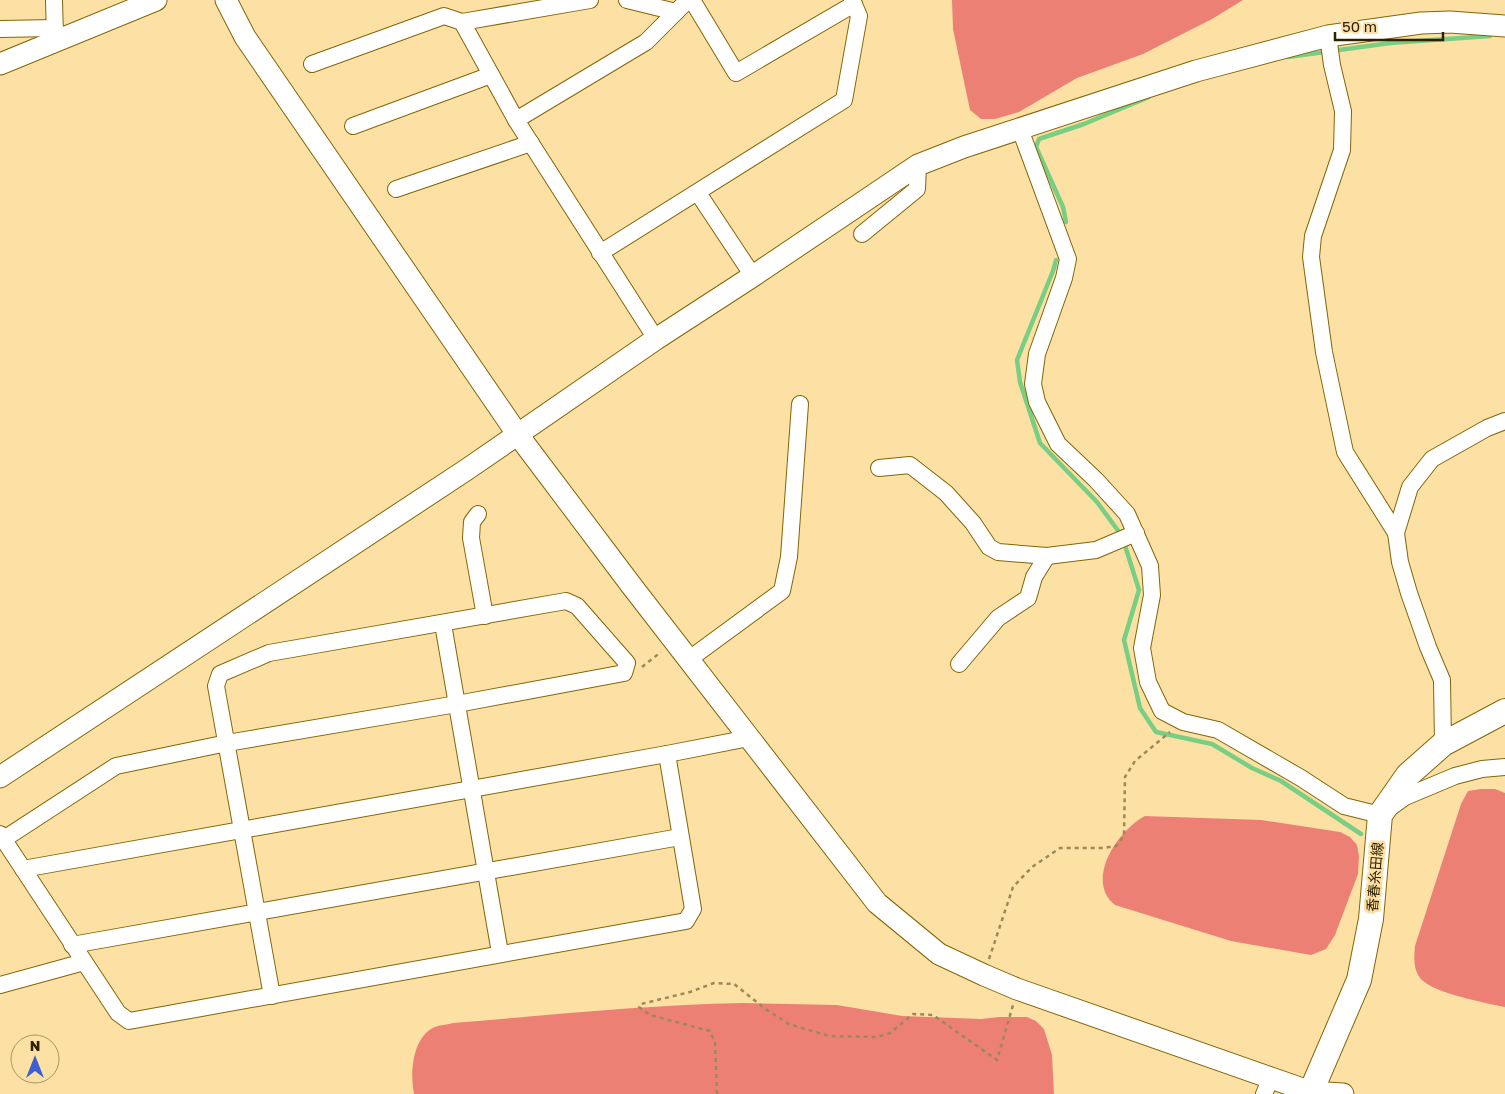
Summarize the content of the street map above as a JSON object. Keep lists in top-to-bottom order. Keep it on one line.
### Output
{"streets":{"main road":["香春糸田線"]},"scale_bar":"50 m","north":"top"}
